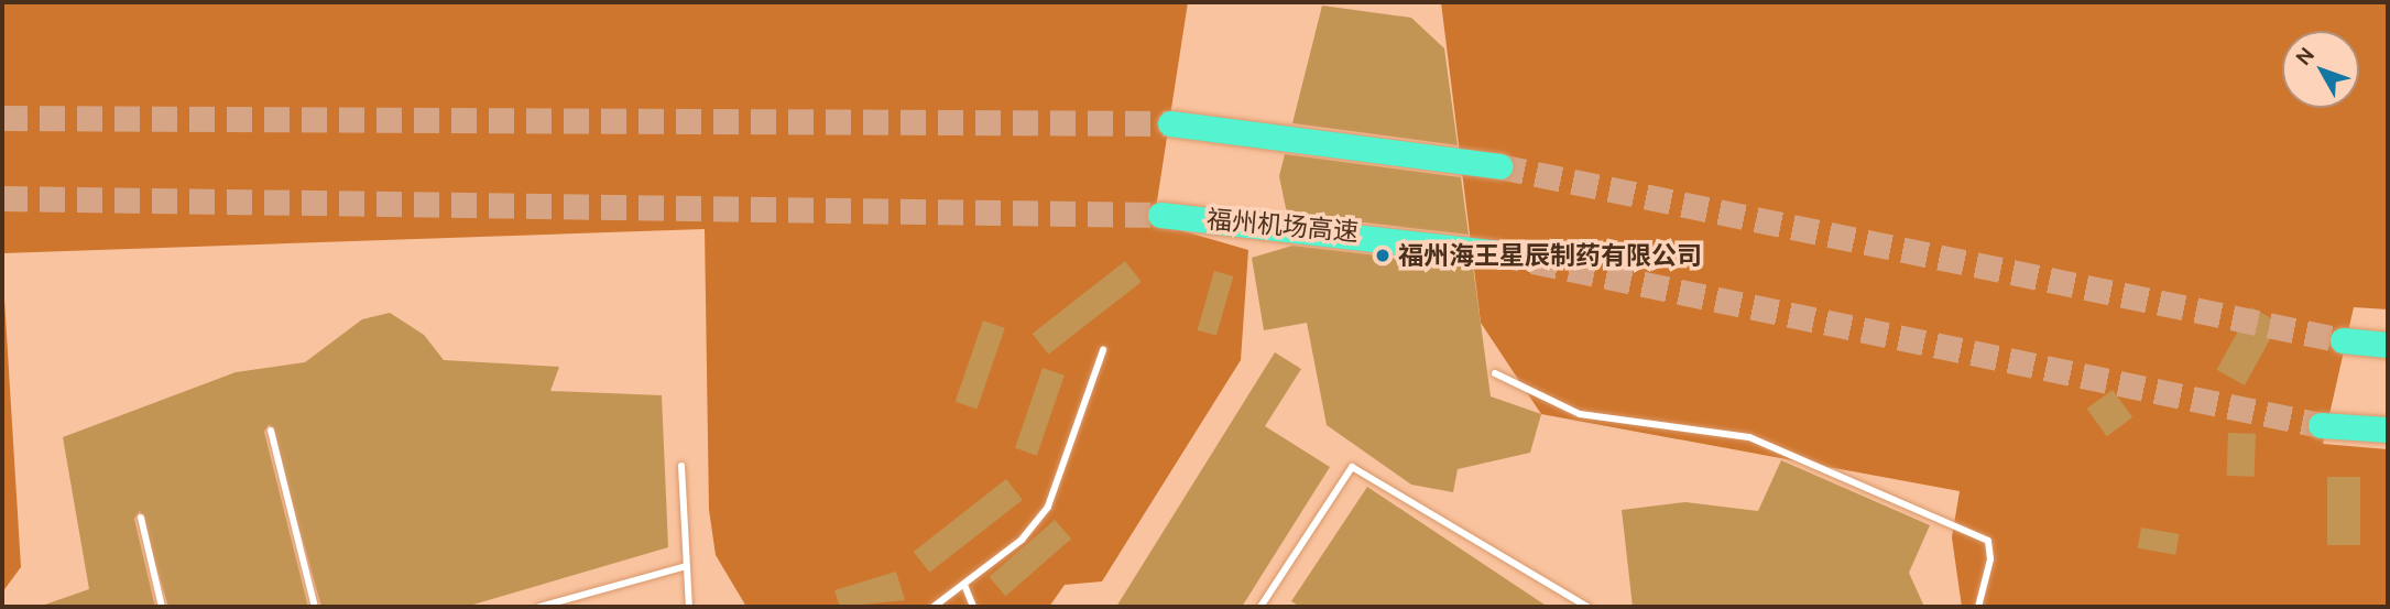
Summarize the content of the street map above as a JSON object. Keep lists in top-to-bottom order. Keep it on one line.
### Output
{"streets":{"highway":["福州机场高速"]},"places":["福州海王星辰制药有限公司"],"north":"top left"}
